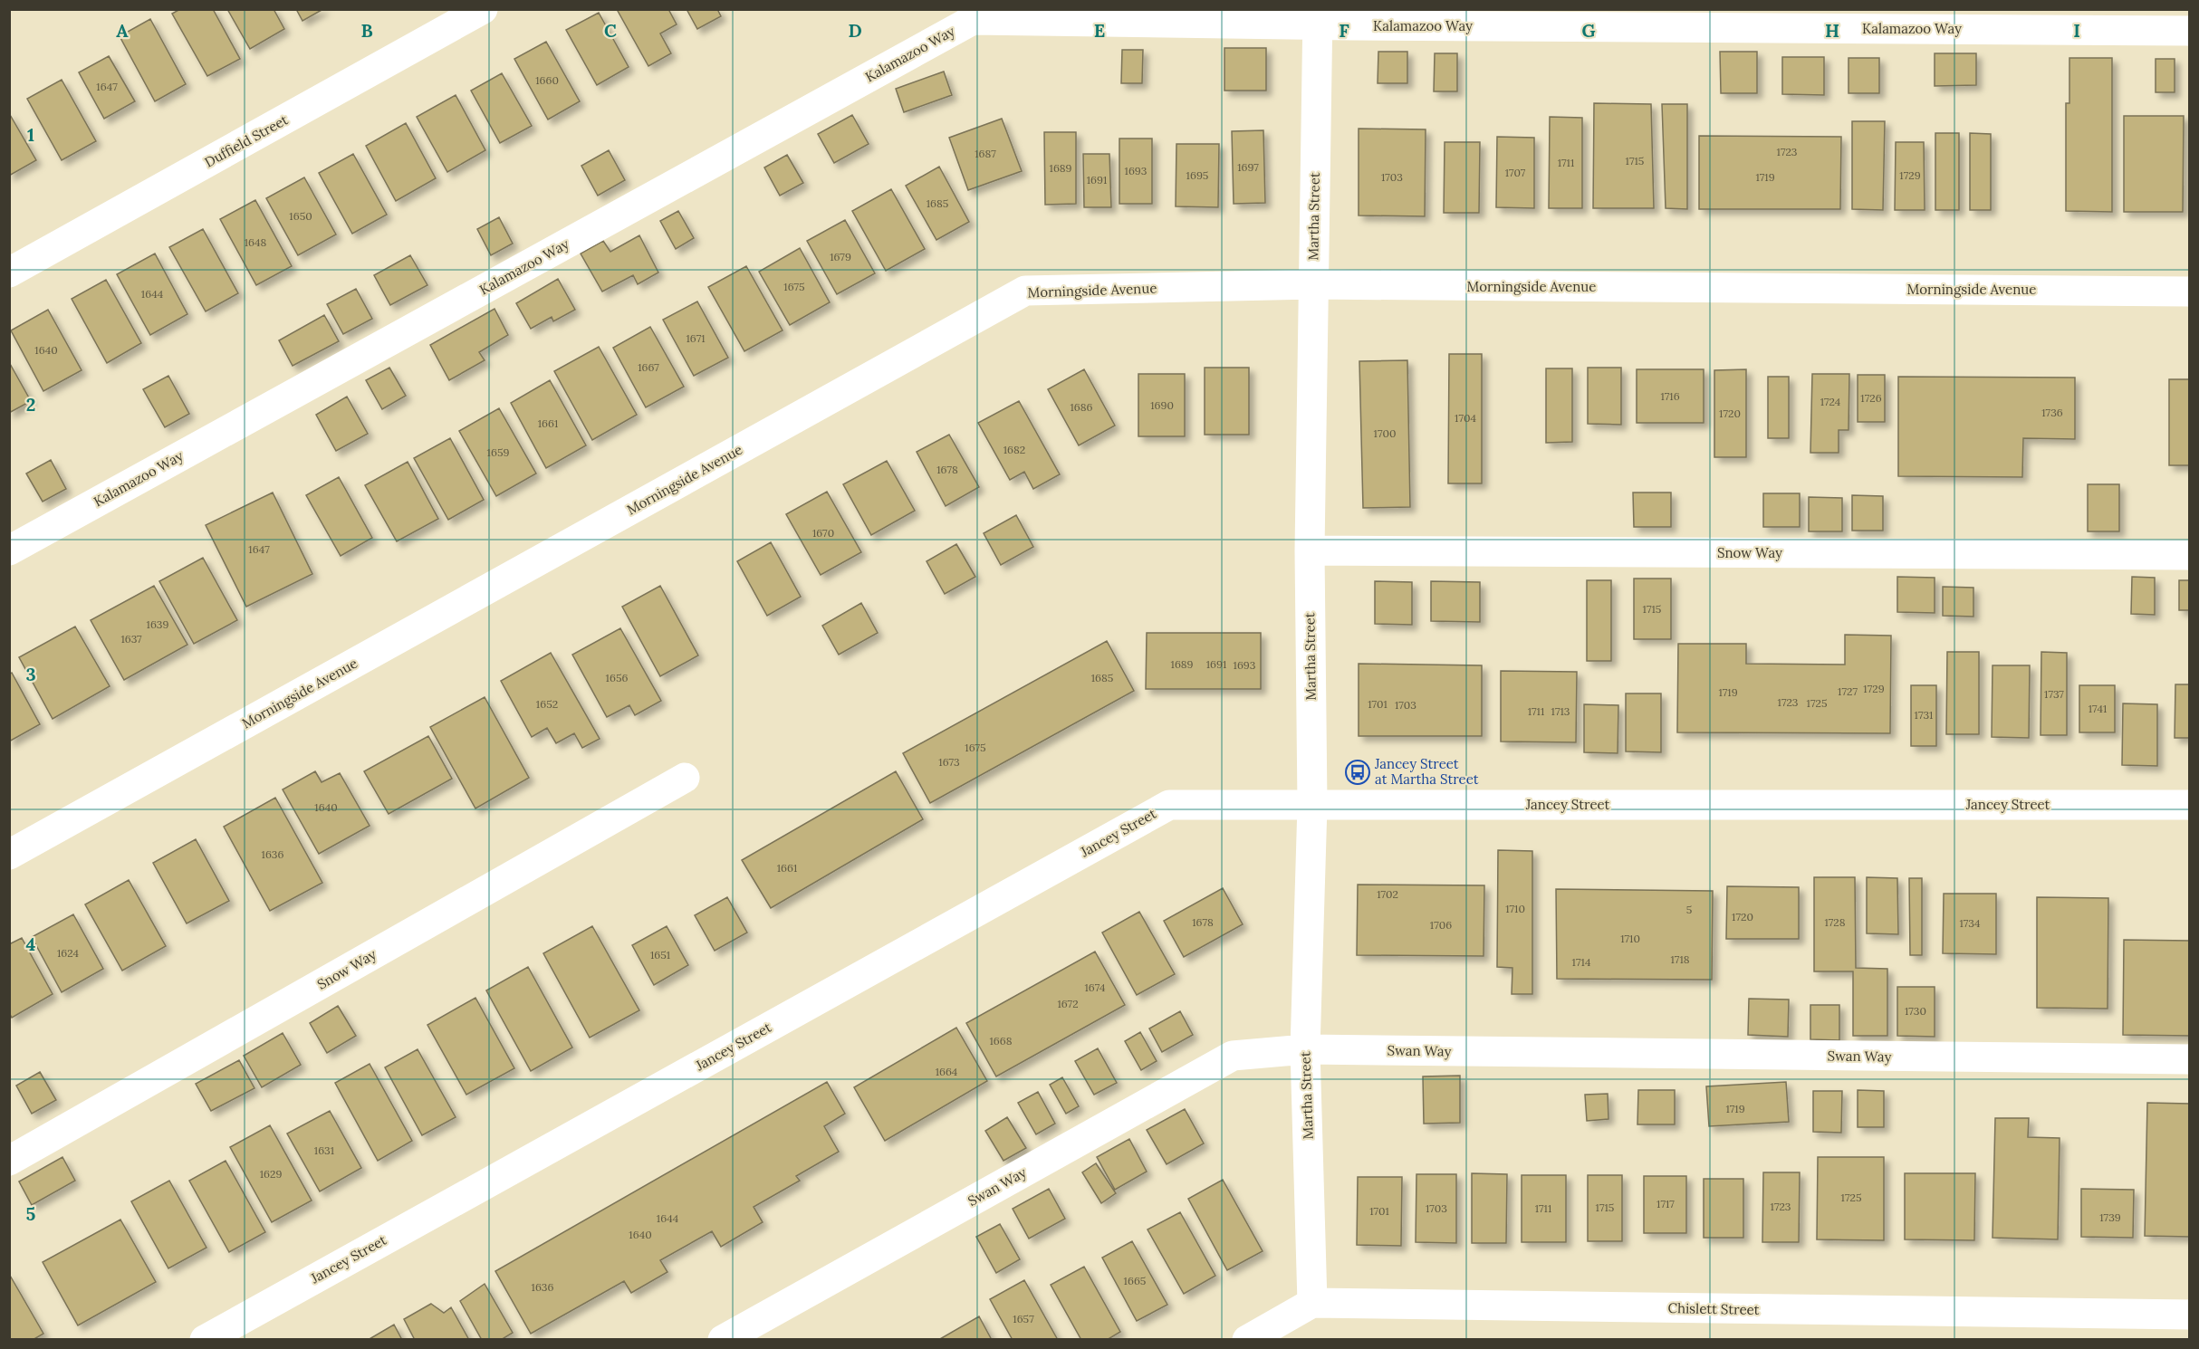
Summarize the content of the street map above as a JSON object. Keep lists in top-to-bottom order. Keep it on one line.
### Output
{"streets":{"street":["Kalamazoo Way","Duffield Street","Martha Street","Morningside Avenue","Snow Way","Jancey Street","Swan Way","Chislett Street"]},"crossings":[["Kalamazoo Way","Martha Street"],["Martha Street","Morningside Avenue"],["Martha Street","Snow Way"],["Martha Street","Jancey Street"],["Martha Street","Swan Way"],["Martha Street","Chislett Street"]],"places":{"bus stop":["Jancey Street at Martha Street"]},"house_numbers":["1660","1647","1723","1687","1715","1711","1697","1689","1693","1707","1695","1729","1703","1719","1691","1685","1650","1648","1679","1675","1644","1671","1640","1667","1716","1726","1724","1690","1686","1736","1720","1704","1661","1700","1682","1659","1678","1670","1647","1715","1639","1637","1689","1691","1693","1656","1685","1729","1727","1719","1737","1723","1725","1652","1701","1703","1741","1711","1713","1731","1675","1673","1640","1636","1661","1702","1710","5","1720","1678","1728","1734","1706","1710","1624","1651","1718","1714","1674","1672","1730","1668","1664","1719","1631","1629","1725","1717","1723","1715","1703","1711","1701","1739","1644","1640","1665","1636","1657"],"grid":{"columns":["A","B","C","D","E","F","G","H","I"],"rows":["1","2","3","4","5"]}}
